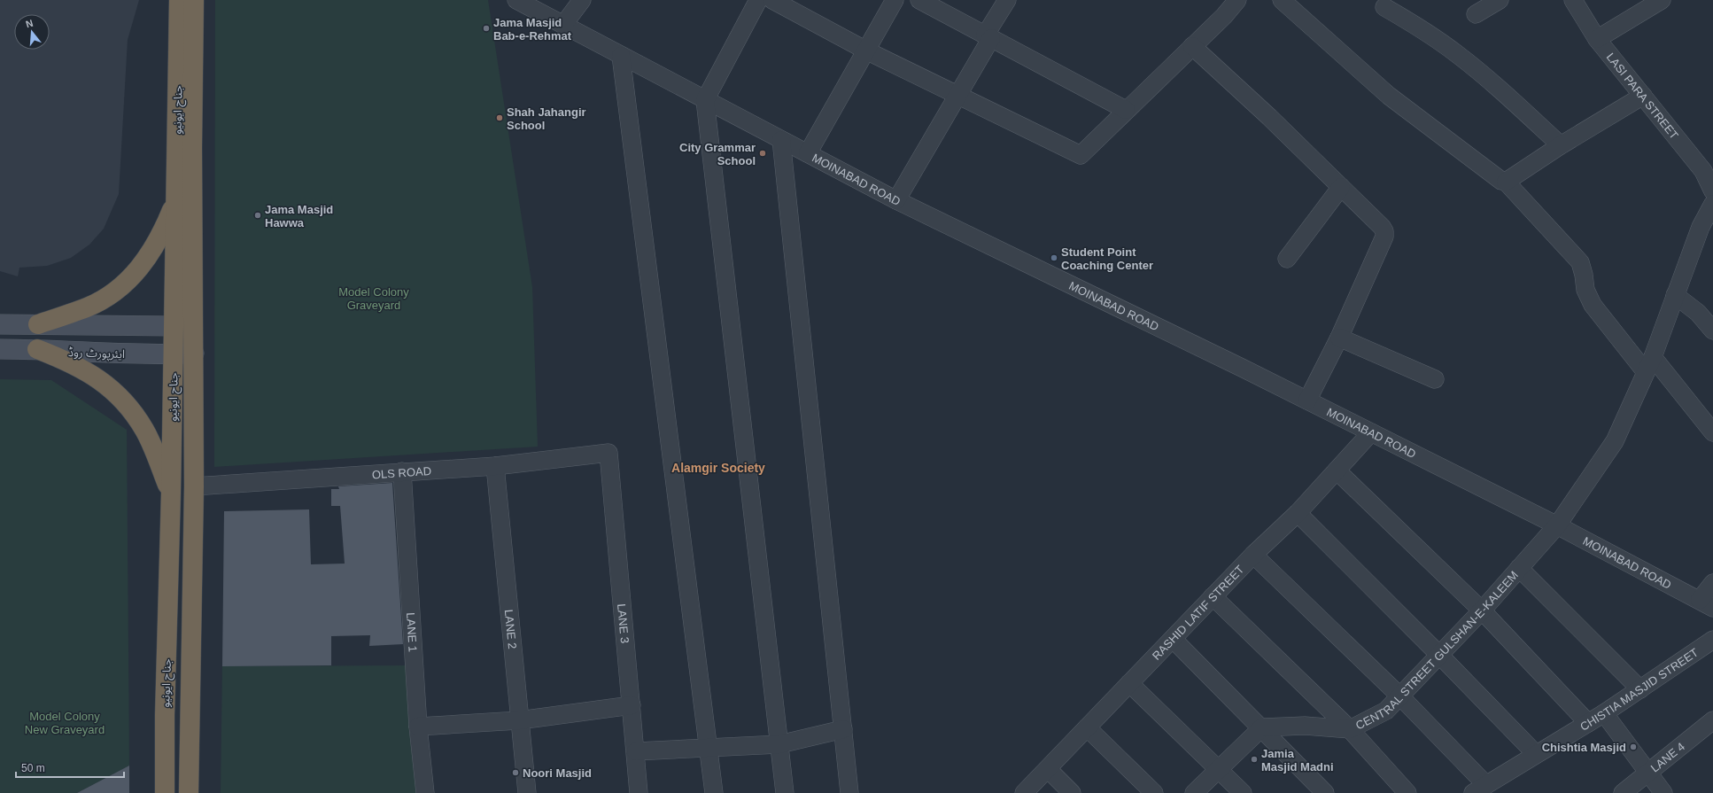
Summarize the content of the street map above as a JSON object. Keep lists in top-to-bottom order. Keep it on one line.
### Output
{"streets":{"highway":["جناح ایونیو"],"main road":["ایئرپورٹ روڈ"],"street":["LASI PARA STREET","MOINABAD ROAD","OLS ROAD","RASHID LATIF STREET","LANE 3","LANE 2","LANE 1","CENTRAL STREET GULSHAN-E-KALEEM","CHISTIA MASJID STREET","LANE 4"]},"crossings":[["جناح ایونیو","ایئرپورٹ روڈ"],["جناح ایونیو","OLS ROAD"],["MOINABAD ROAD","RASHID LATIF STREET"],["MOINABAD ROAD","CENTRAL STREET GULSHAN-E-KALEEM"],["OLS ROAD","LANE 3"],["OLS ROAD","LANE 2"],["OLS ROAD","LANE 1"]],"districts":["Alamgir Society"],"parks":["Model Colony Graveyard","Model Colony New Graveyard"],"places":["Jama Masjid Bab-e-Rehmat","Shah Jahangir School","City Grammar School","Jama Masjid Hawwa","Student Point Coaching Center","Chishtia Masjid","Jamia Masjid Madni","Noori Masjid"],"scale_bar":"50 m","north":"top"}
